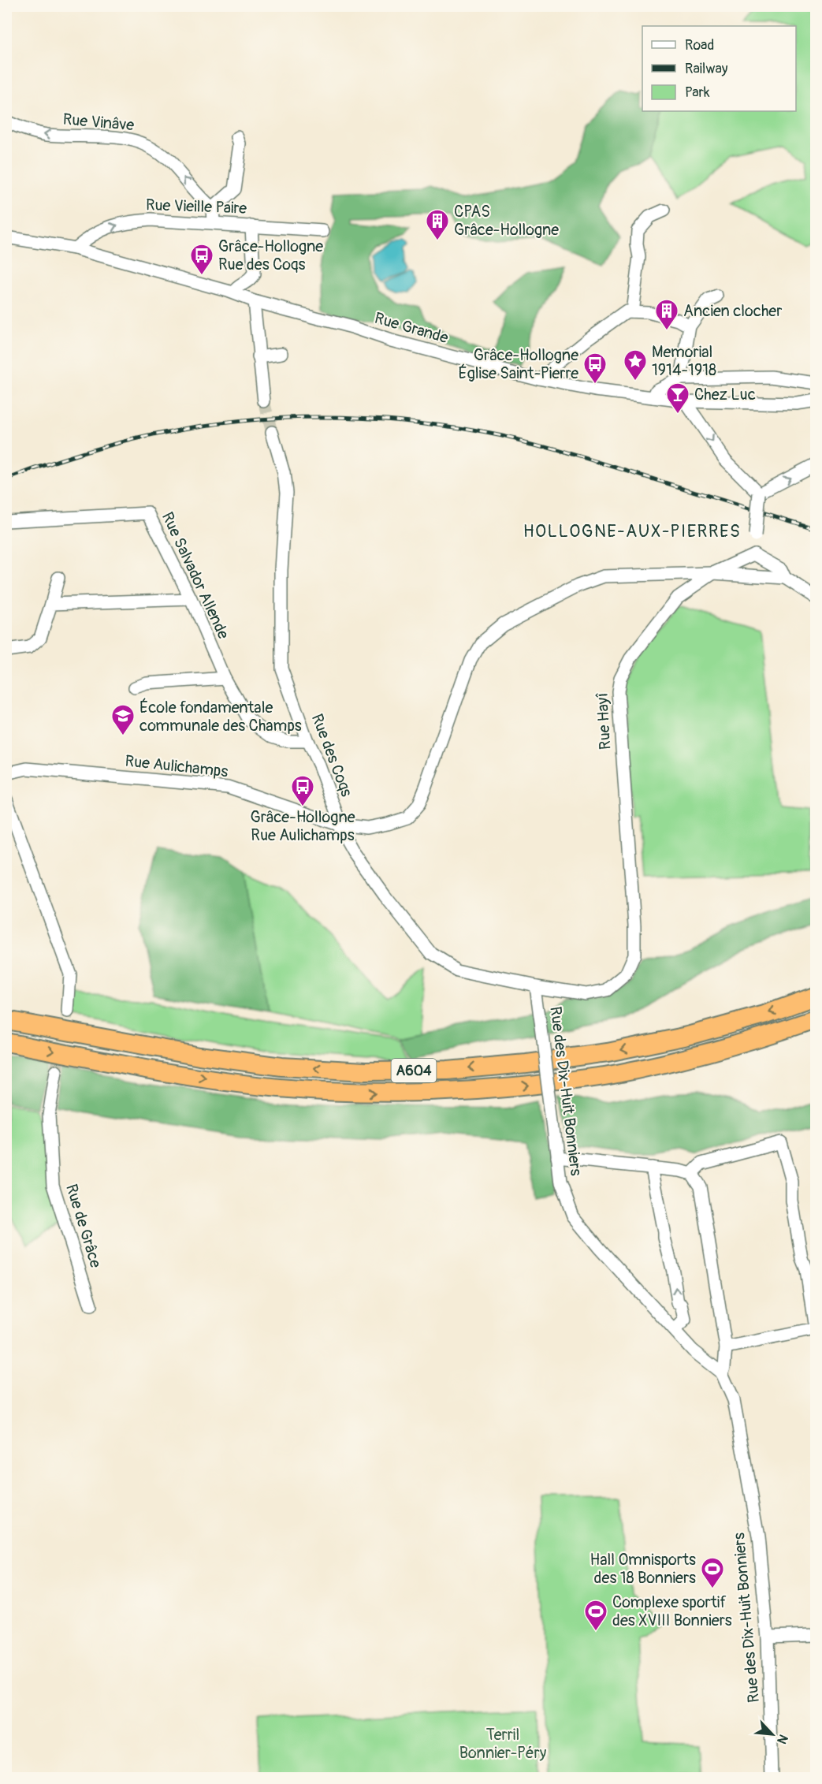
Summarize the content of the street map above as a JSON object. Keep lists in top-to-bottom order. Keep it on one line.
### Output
{"streets":{"highway":["A604"],"street":["Rue Vinâve","Rue Vieille Paire","Rue Grande","Rue Salvador Allende","Rue Hayî","Rue des Coqs","Rue Aulichamps","Rue des Dix-Huit Bonniers","Rue de Grâce"]},"crossings":[["Rue Vinâve","Rue Vieille Paire"],["Rue Vieille Paire","Rue Grande"],["Rue Salvador Allende","Rue des Coqs"],["Rue Hayî","Rue des Coqs"],["Rue Hayî","Rue Aulichamps"],["Rue Hayî","Rue des Dix-Huit Bonniers"],["Rue des Coqs","Rue Aulichamps"],["Rue des Coqs","Rue des Dix-Huit Bonniers"]],"one_way":["Rue Vinâve","Rue Vieille Paire"],"districts":["HOLLOGNE-AUX-PIERRES"],"parks":["Terril Bonnier-Péry"],"places":{"building":["CPAS Grâce-Hollogne","Ancien clocher"],"bus stop":["Grâce-Hollogne Rue des Coqs","Grâce-Hollogne Église Saint-Pierre","Grâce-Hollogne Rue Aulichamps"],"place":["Memorial 1914-1918"],"bar":["Chez Luc"],"school or university":["École fondamentale communale des Champs"],"sports":["Hall Omnisports des 18 Bonniers","Complexe sportif des XVIII Bonniers"]},"legend":["Road","Railway","Park"],"north":"bottom right"}
